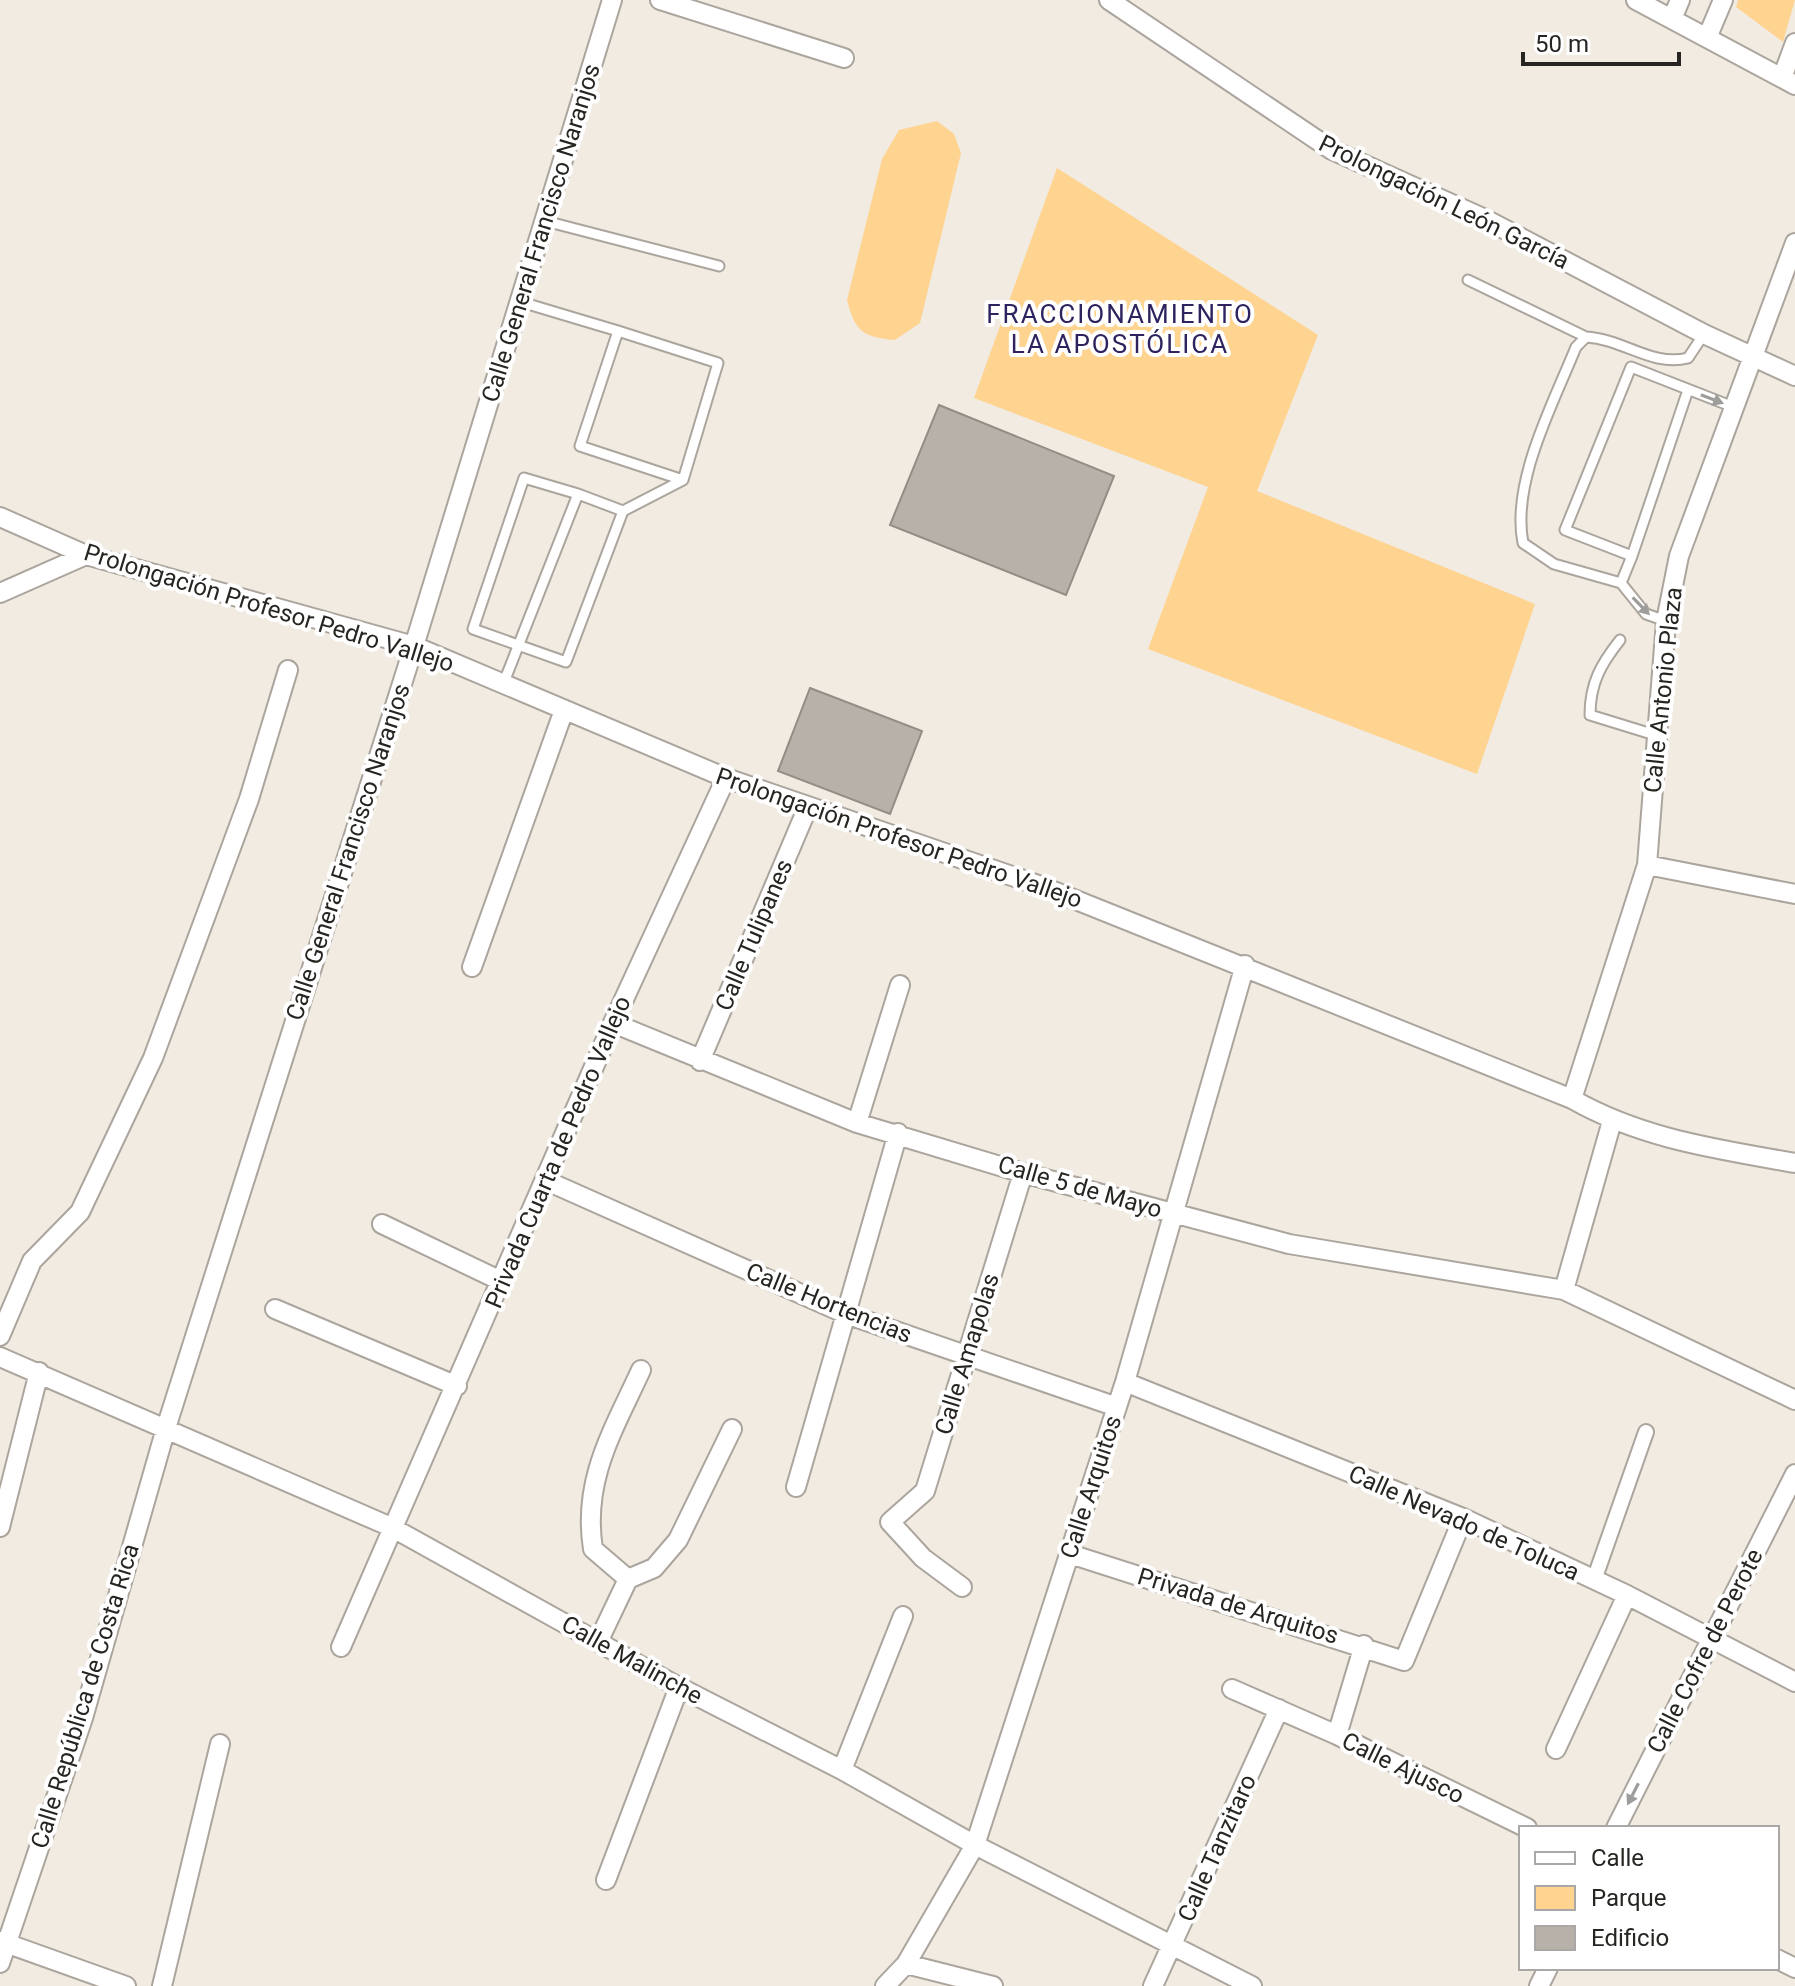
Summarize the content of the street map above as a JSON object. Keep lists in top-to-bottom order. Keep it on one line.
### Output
{"streets":{"street":["Prolongación León García","Calle General Francisco Naranjos","Prolongación Profesor Pedro Vallejo","Calle Antonio Plaza","Calle Tulipanes","Privada Cuarta de Pedro Vallejo","Calle 5 de Mayo","Calle Hortencias","Calle Amapolas","Calle Arquitos","Calle Nevado de Toluca","Privada de Arquitos","Calle Cofre de Perote","Calle Malinche","Calle República de Costa Rica","Calle Ajusco","Calle Tanzitaro"]},"crossings":[["Prolongación León García","Calle Antonio Plaza"],["Calle General Francisco Naranjos","Prolongación Profesor Pedro Vallejo"],["Calle General Francisco Naranjos","Calle Malinche"],["Calle General Francisco Naranjos","Calle República de Costa Rica"],["Prolongación Profesor Pedro Vallejo","Calle Antonio Plaza"],["Prolongación Profesor Pedro Vallejo","Calle Tulipanes"],["Prolongación Profesor Pedro Vallejo","Privada Cuarta de Pedro Vallejo"],["Prolongación Profesor Pedro Vallejo","Calle Arquitos"],["Calle Tulipanes","Calle 5 de Mayo"],["Privada Cuarta de Pedro Vallejo","Calle 5 de Mayo"],["Privada Cuarta de Pedro Vallejo","Calle Hortencias"],["Privada Cuarta de Pedro Vallejo","Calle Malinche"],["Calle 5 de Mayo","Calle Amapolas"],["Calle 5 de Mayo","Calle Arquitos"],["Calle Hortencias","Calle Amapolas"],["Calle Hortencias","Calle Arquitos"],["Calle Arquitos","Calle Nevado de Toluca"],["Calle Arquitos","Privada de Arquitos"],["Calle Arquitos","Calle Malinche"],["Calle Nevado de Toluca","Privada de Arquitos"],["Calle Nevado de Toluca","Calle Cofre de Perote"],["Calle Malinche","Calle República de Costa Rica"],["Calle Malinche","Calle Tanzitaro"],["Calle Ajusco","Calle Tanzitaro"]],"districts":["FRACCIONAMIENTO LA APOSTÓLICA"],"legend":["Calle","Parque","Edificio"],"scale_bar":"50 m"}
